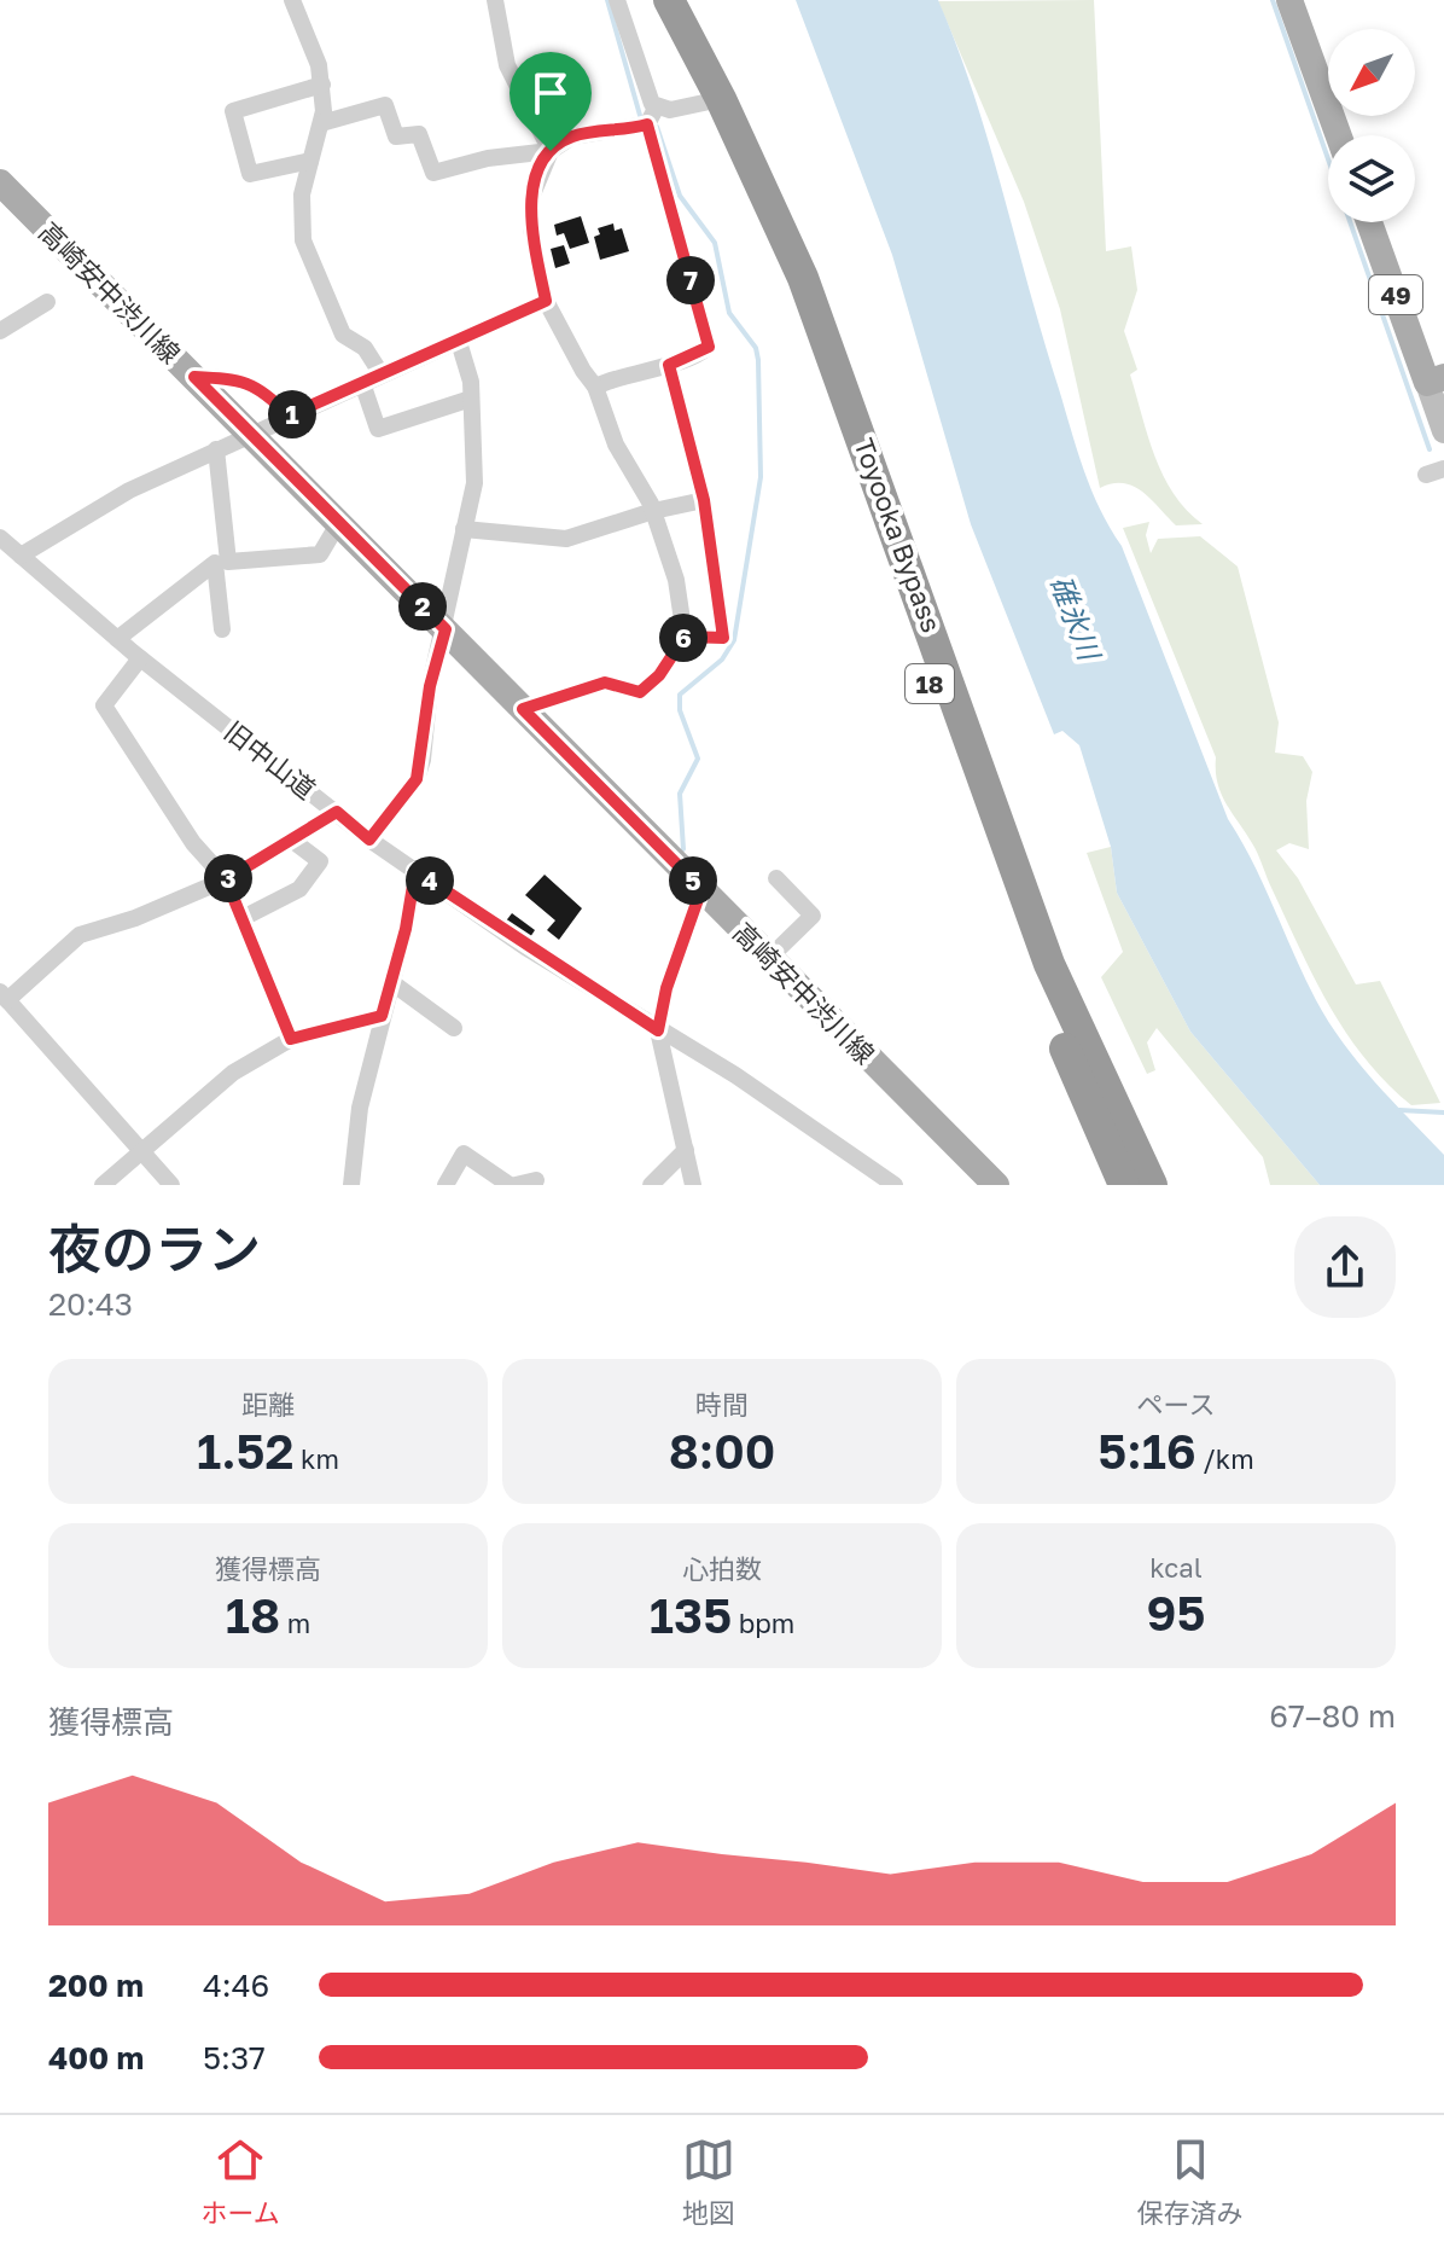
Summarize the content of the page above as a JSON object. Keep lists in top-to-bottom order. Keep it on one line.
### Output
{"streets":{"highway":["Toyooka Bypass","18"],"main road":["高崎安中渋川線","49"],"street":["旧中山道"]},"water":["碓氷川"],"north":"bottom left","page":{"pins":["7","1","2","6","3","4","5"],"heading":["夜のラン","20:43"],"stats":[["距離","1.52 km"],["時間","8:00"],["ペース","5:16 /km"],["獲得標高","18 m"],["心拍数","135 bpm"],["kcal","95"]],"chart":["獲得標高","67–80 m"],"list":[{"name":"200 m","note":"4:46"},{"name":"400 m","note":"5:37"}],"tabs":["ホーム","地図","保存済み"]}}
